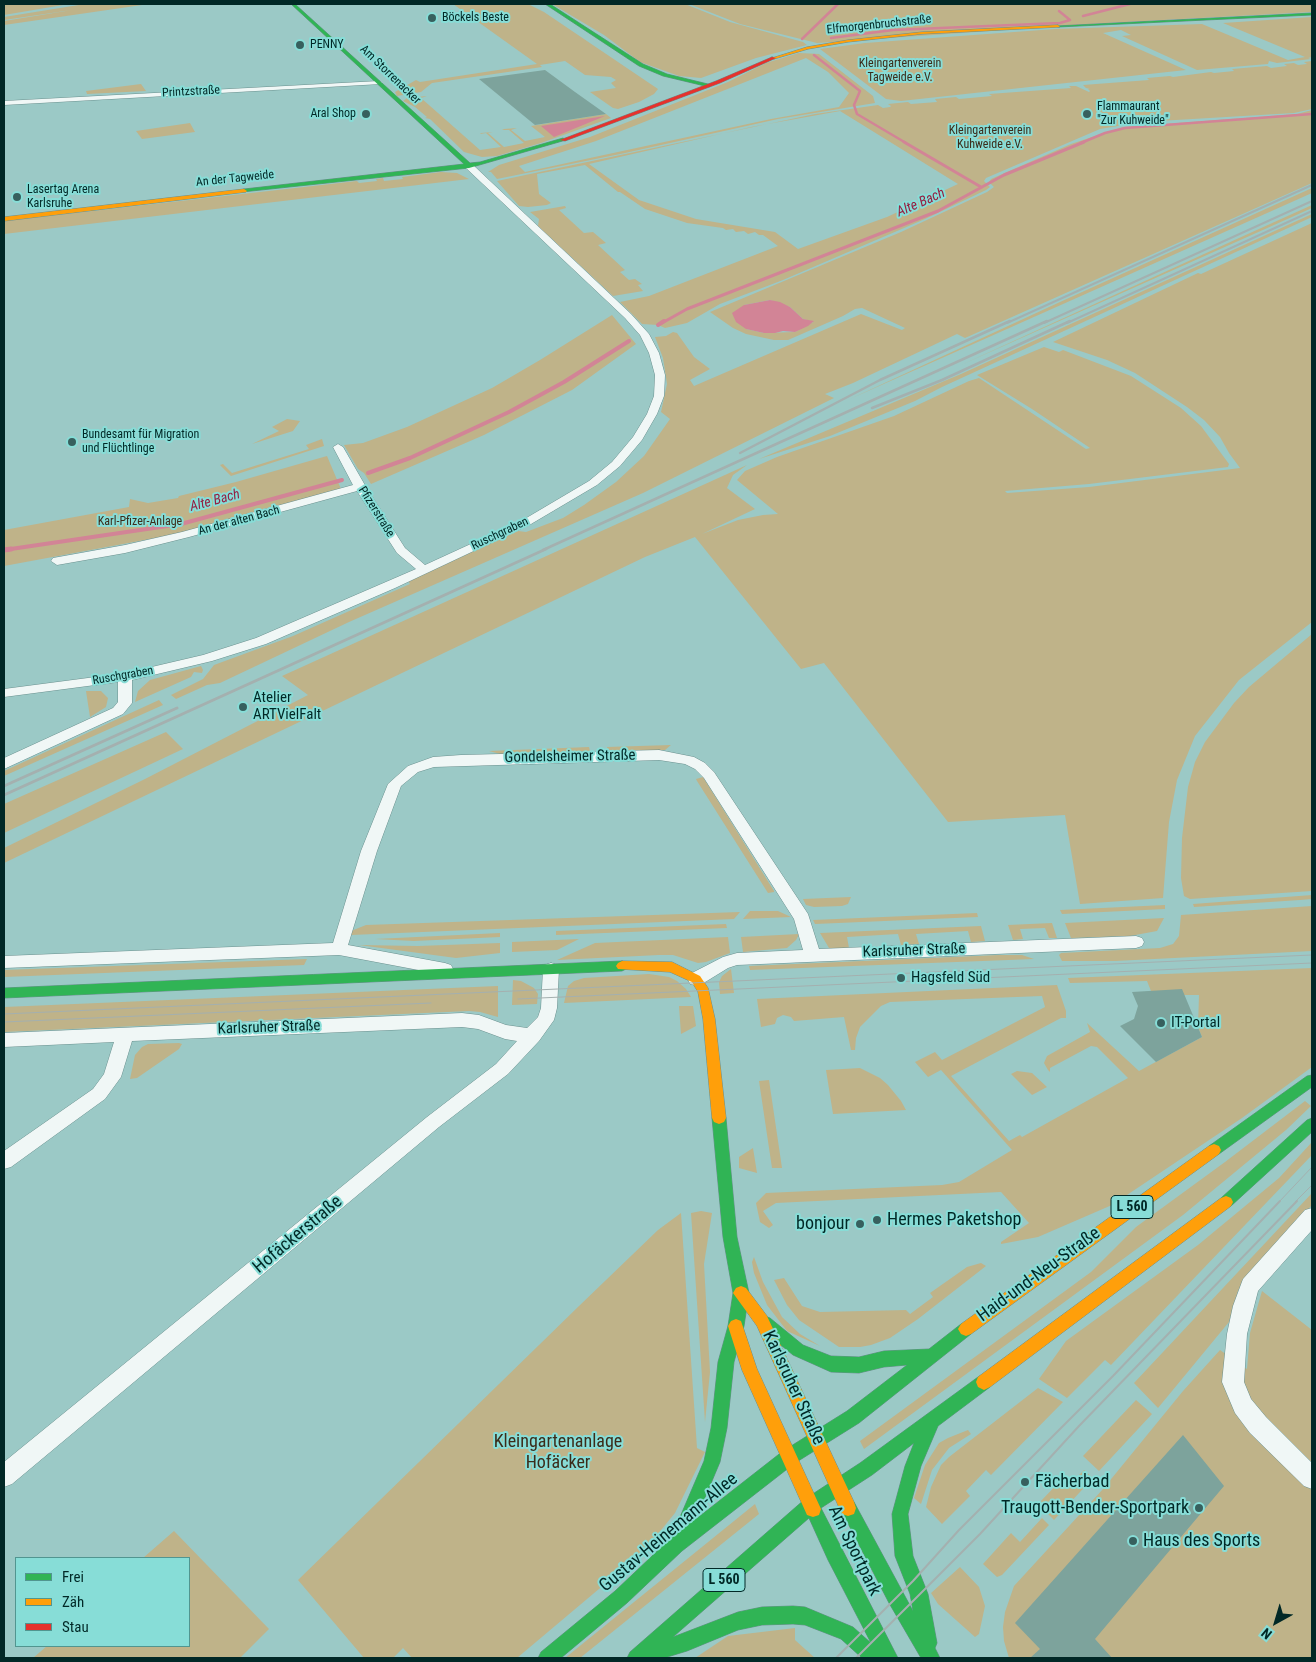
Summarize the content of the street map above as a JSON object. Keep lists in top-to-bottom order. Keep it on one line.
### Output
{"streets":{"main road":["Elfmorgenbruchstraße","Am Storrenacker","An der Tagweide","Karlsruher Straße","L 560","Haid-und-Neu-Straße","Gustav-Heinemann-Allee","Am Sportpark"],"street":["Printzstraße","Pfizerstraße","An der alten Bach","Ruschgraben","Gondelsheimer Straße","Hofäckerstraße"]},"crossings":[["Elfmorgenbruchstraße","Am Storrenacker"],["Elfmorgenbruchstraße","An der Tagweide"],["Elfmorgenbruchstraße","Ruschgraben"],["Am Storrenacker","Printzstraße"],["Am Storrenacker","An der Tagweide"],["Am Storrenacker","Ruschgraben"],["An der Tagweide","Ruschgraben"],["Pfizerstraße","An der alten Bach"],["Pfizerstraße","Ruschgraben"],["Gondelsheimer Straße","Karlsruher Straße"],["Karlsruher Straße","L 560"],["Karlsruher Straße","Hofäckerstraße"],["Karlsruher Straße","Haid-und-Neu-Straße"],["Karlsruher Straße","Gustav-Heinemann-Allee"],["Karlsruher Straße","Am Sportpark"],["L 560","Am Sportpark"],["Haid-und-Neu-Straße","Gustav-Heinemann-Allee"],["Gustav-Heinemann-Allee","Am Sportpark"]],"water":["Alte Bach"],"parks":["Kleingartenverein Tagweide e.V.","Kleingartenverein Kuhweide e.V.","Karl-Pfizer-Anlage","Kleingartenanlage Hofäcker"],"places":["Böckels Beste","PENNY","Aral Shop","Flammaurant \"Zur Kuhweide\"","Lasertag Arena Karlsruhe","Bundesamt für Migration und Flüchtlinge","Atelier ARTVielFalt","Hagsfeld Süd","IT-Portal","Hermes Paketshop","bonjour","Fächerbad","Traugott-Bender-Sportpark","Haus des Sports"],"legend":["Frei","Zäh","Stau"],"north":"bottom left"}
